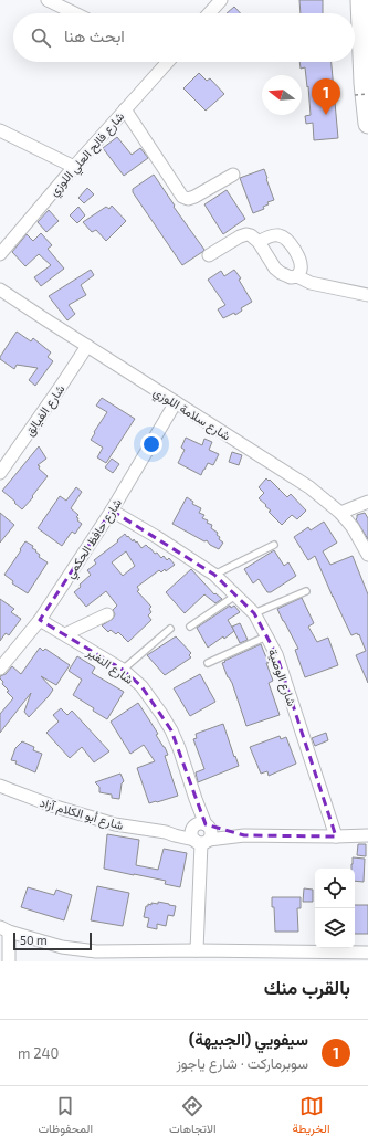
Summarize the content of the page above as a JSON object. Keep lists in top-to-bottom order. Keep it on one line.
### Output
{"streets":{"street":["شارع فالح العلي اللوزي","شارع الفيالق","شارع سلامة اللوزي","شارع حافظ الحكمي","شارع النفير","شارع الوصية","شارع أبو الكلام آزاد"]},"crossings":[["شارع الفيالق","شارع سلامة اللوزي"],["شارع سلامة اللوزي","شارع حافظ الحكمي"],["شارع حافظ الحكمي","شارع النفير"],["شارع حافظ الحكمي","شارع الوصية"],["شارع النفير","شارع أبو الكلام آزاد"],["شارع الوصية","شارع أبو الكلام آزاد"]],"scale_bar":"50 m","north":"left","page":{"search":"ابحث هنا","pins":"1","scale":"50 m","heading":"بالقرب منك","list":[{"mark":"1","name":"سيفويي (الجبيهة)","note":"سوبرماركت · شارع ياجوز","value":"240 m"}],"nav":["الخريطة","الاتجاهات","المحفوظات"]}}
